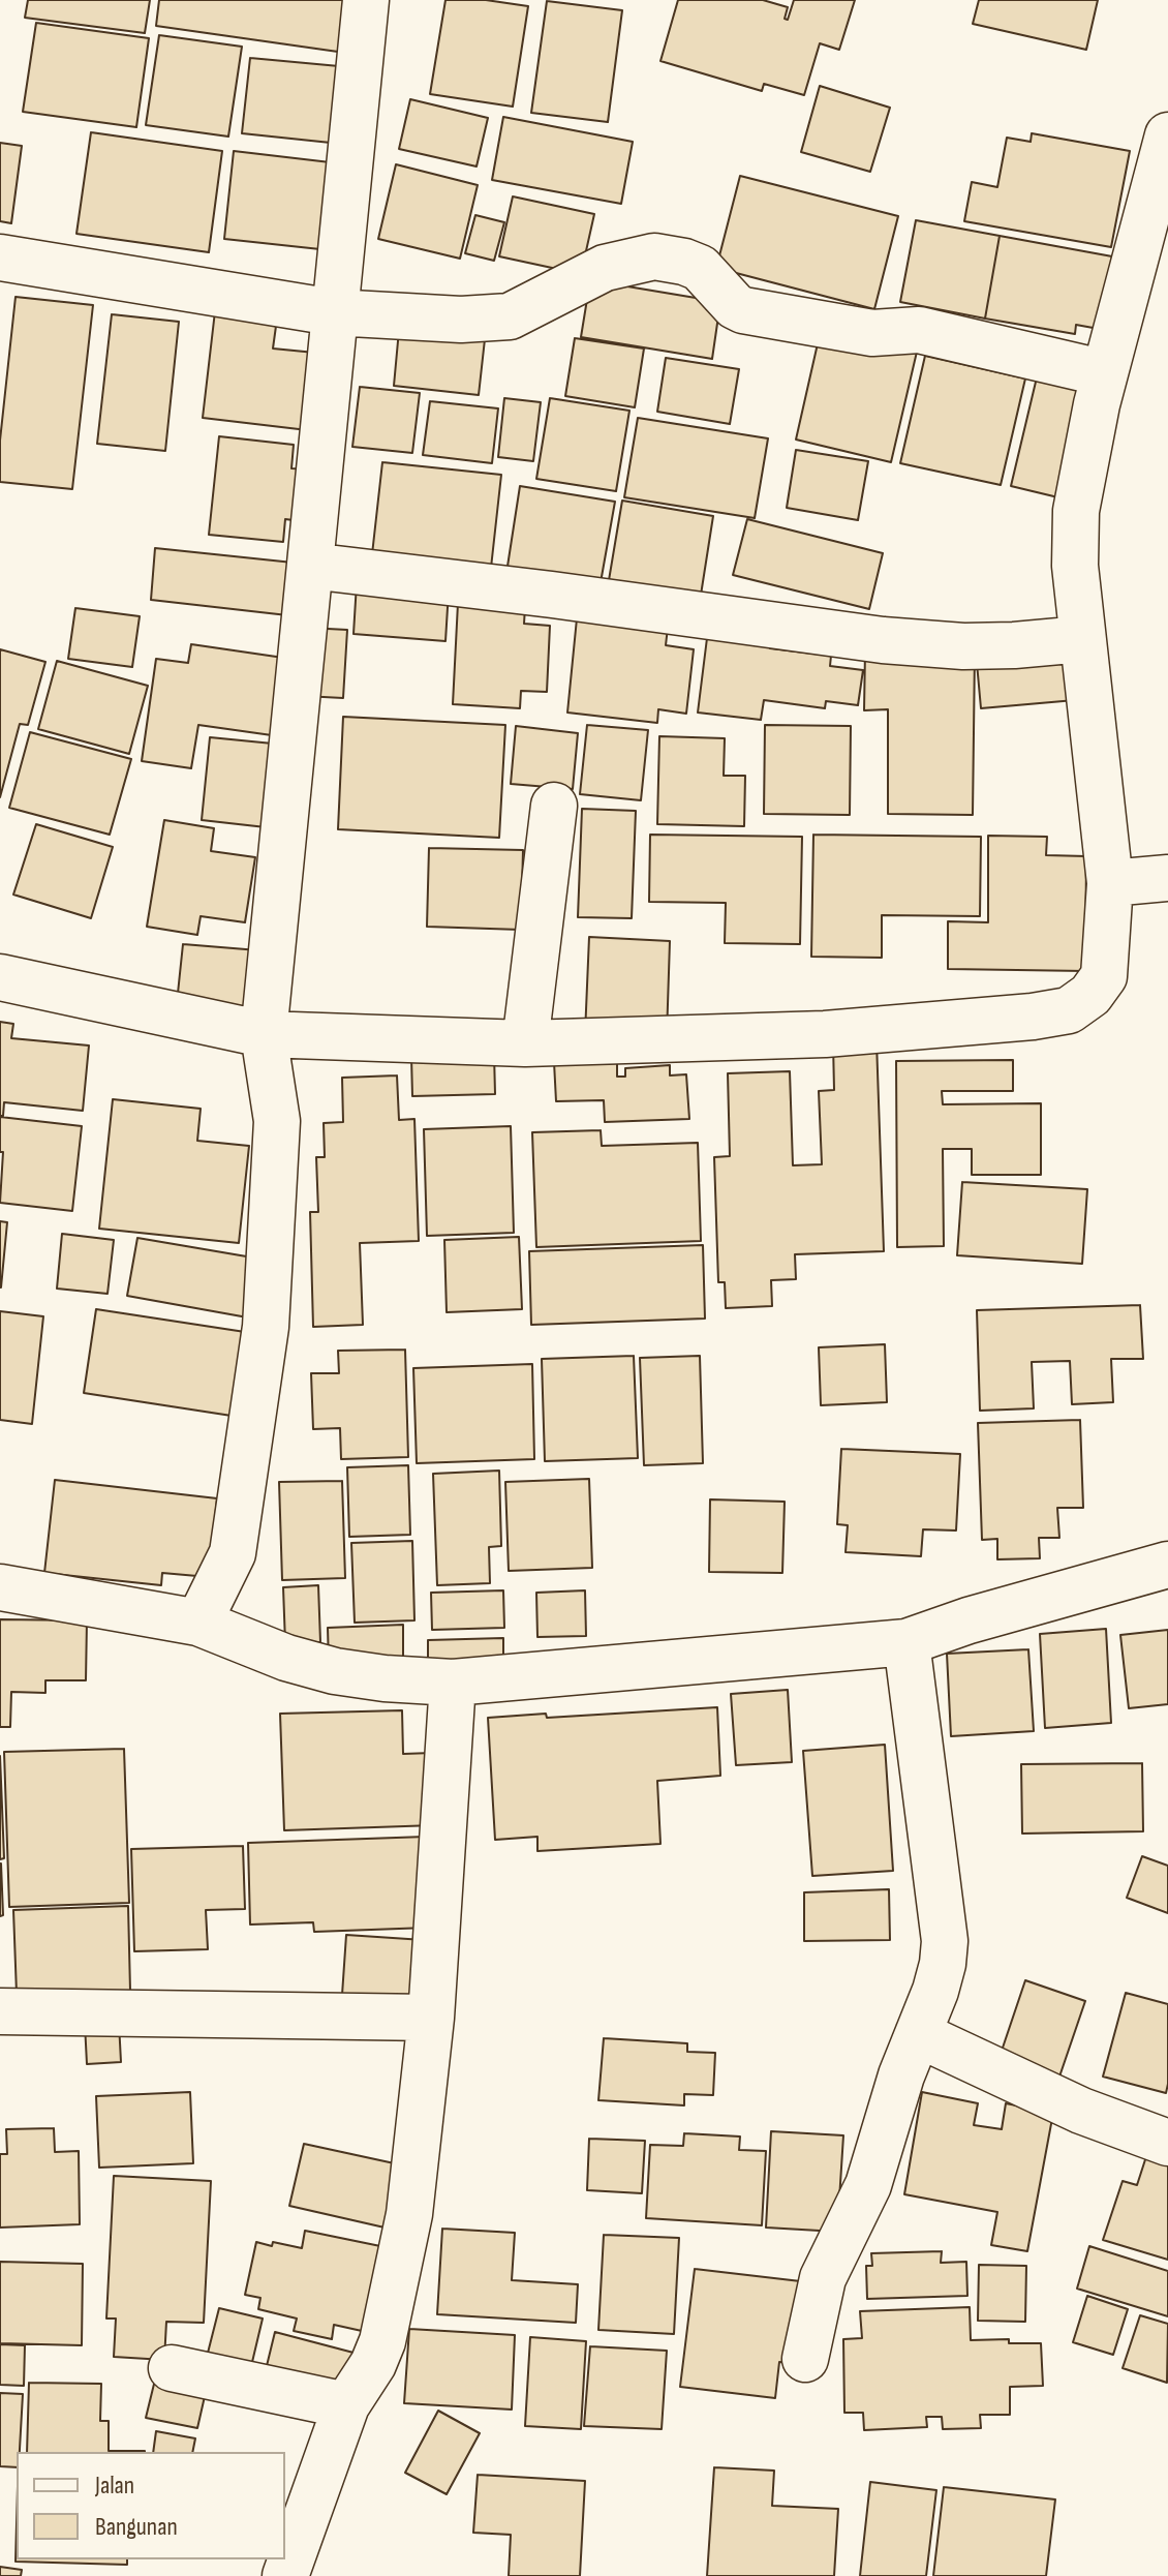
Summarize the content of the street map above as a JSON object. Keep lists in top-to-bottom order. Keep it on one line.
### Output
{"legend":["Jalan","Bangunan"]}
